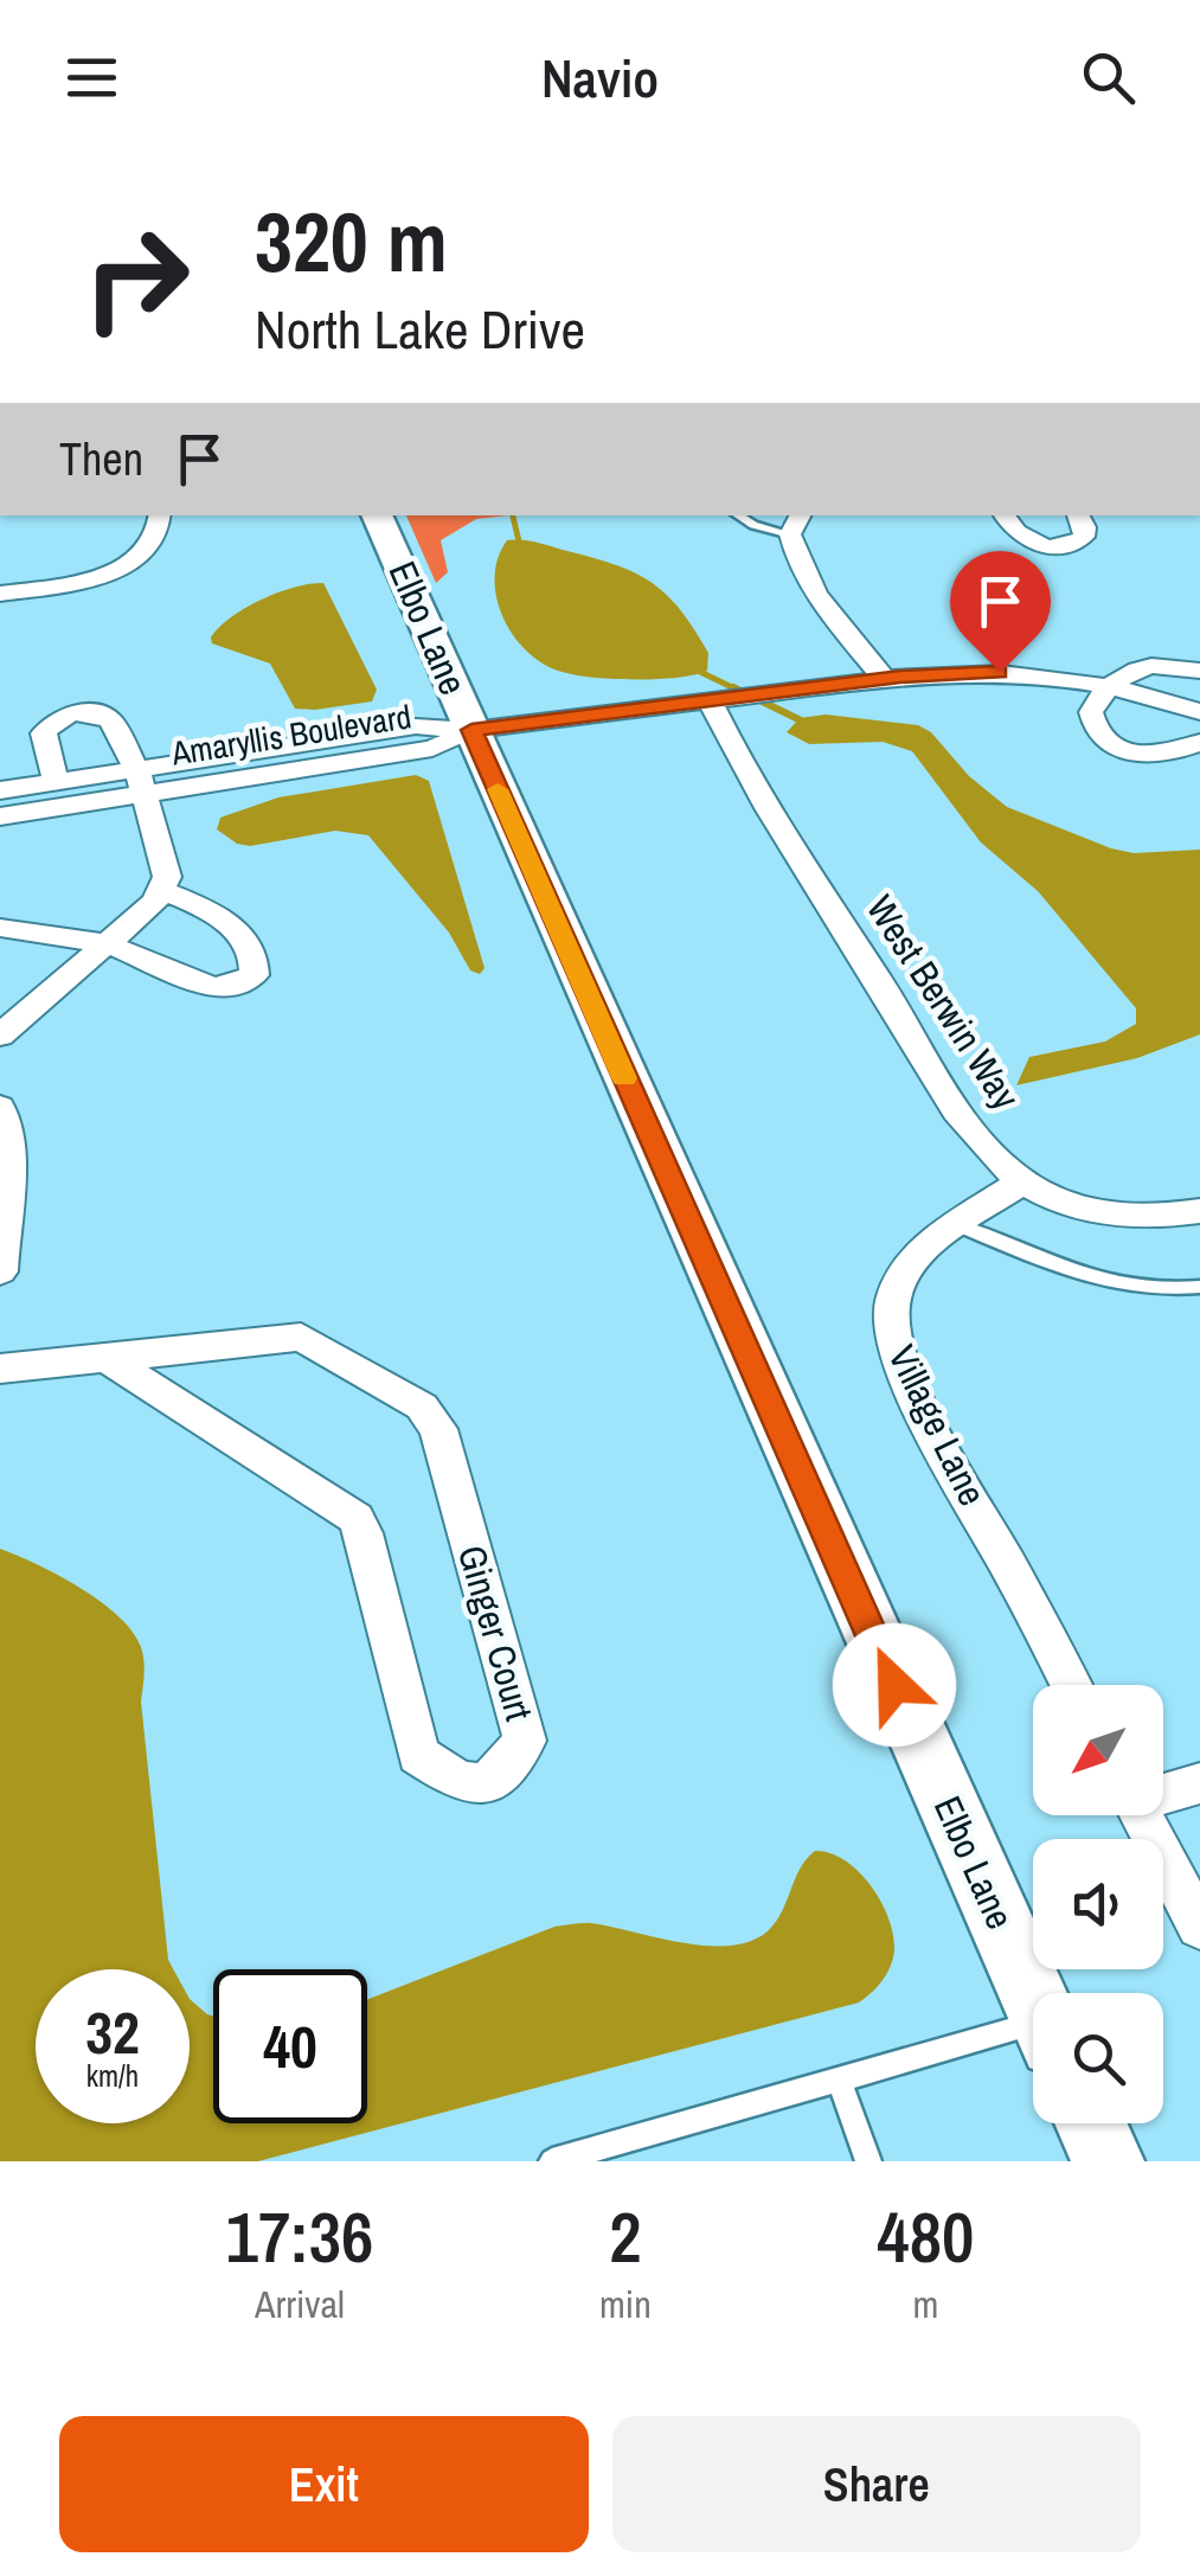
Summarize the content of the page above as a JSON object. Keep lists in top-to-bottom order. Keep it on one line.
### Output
{"streets":{"street":["Elbo Lane","Amaryllis Boulevard","West Berwin Way","Village Lane","Ginger Court"]},"crossings":[["Elbo Lane","Amaryllis Boulevard"],["Amaryllis Boulevard","West Berwin Way"],["West Berwin Way","Village Lane"]],"north":"bottom left","page":{"header":"Navio","turn":["320 m","North Lake Drive"],"then":"Then","speed":"32 km/h","limit":"40","eta":["17:36","Arrival","2","min","480","m"],"buttons":["Exit","Share"]}}
